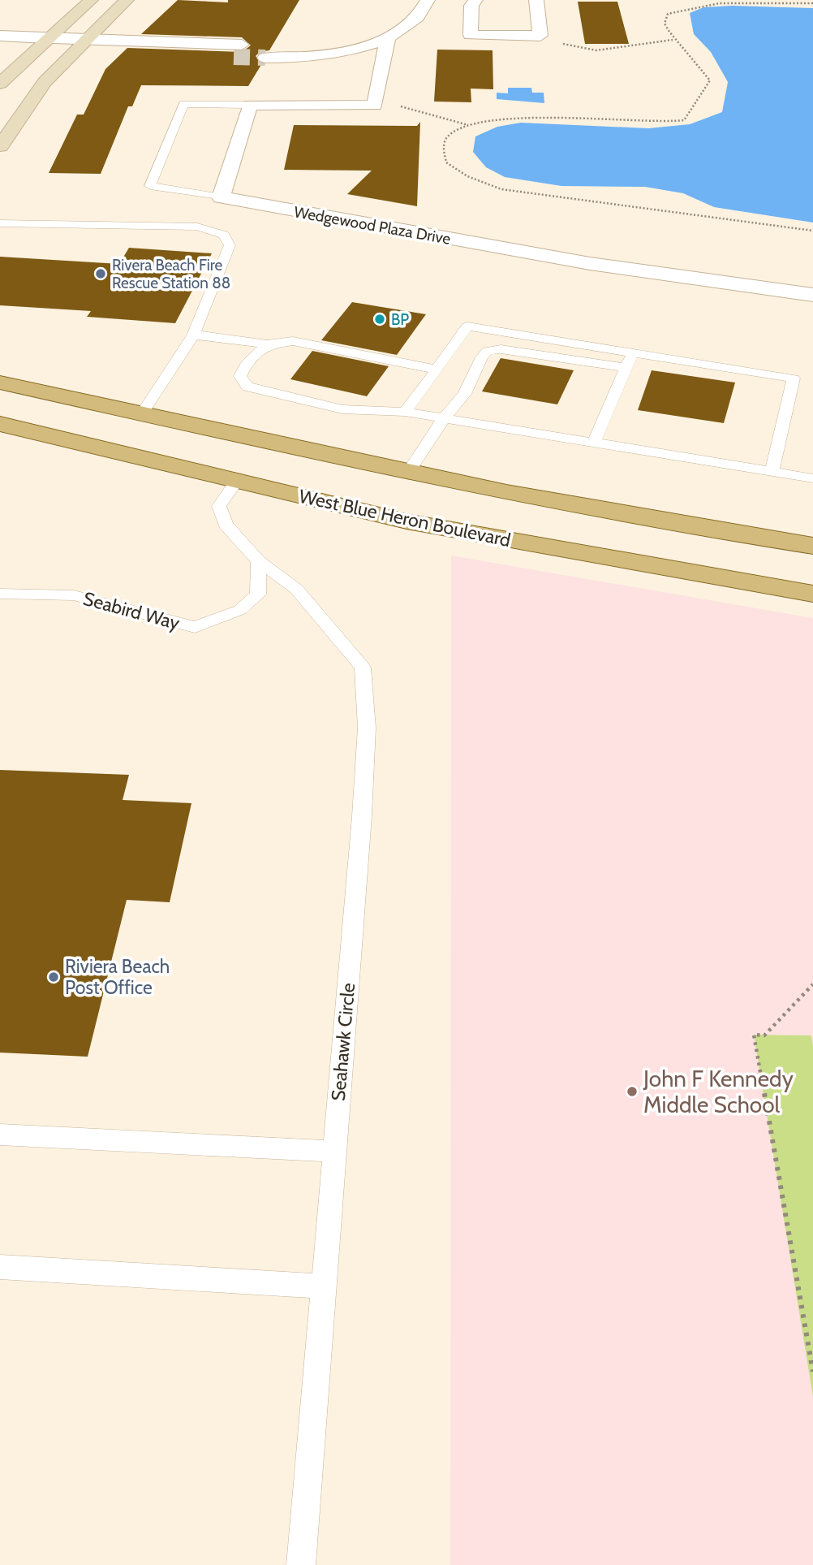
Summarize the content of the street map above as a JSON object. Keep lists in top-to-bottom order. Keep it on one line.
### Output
{"streets":{"main road":["West Blue Heron Boulevard"],"street":["Wedgewood Plaza Drive"],"lane":["Seabird Way","Seahawk Circle"]},"crossings":[["Seabird Way","Seahawk Circle"]],"places":["Rivera Beach Fire Rescue Station 88","BP","Riviera Beach Post Office","John F Kennedy Middle School"]}
